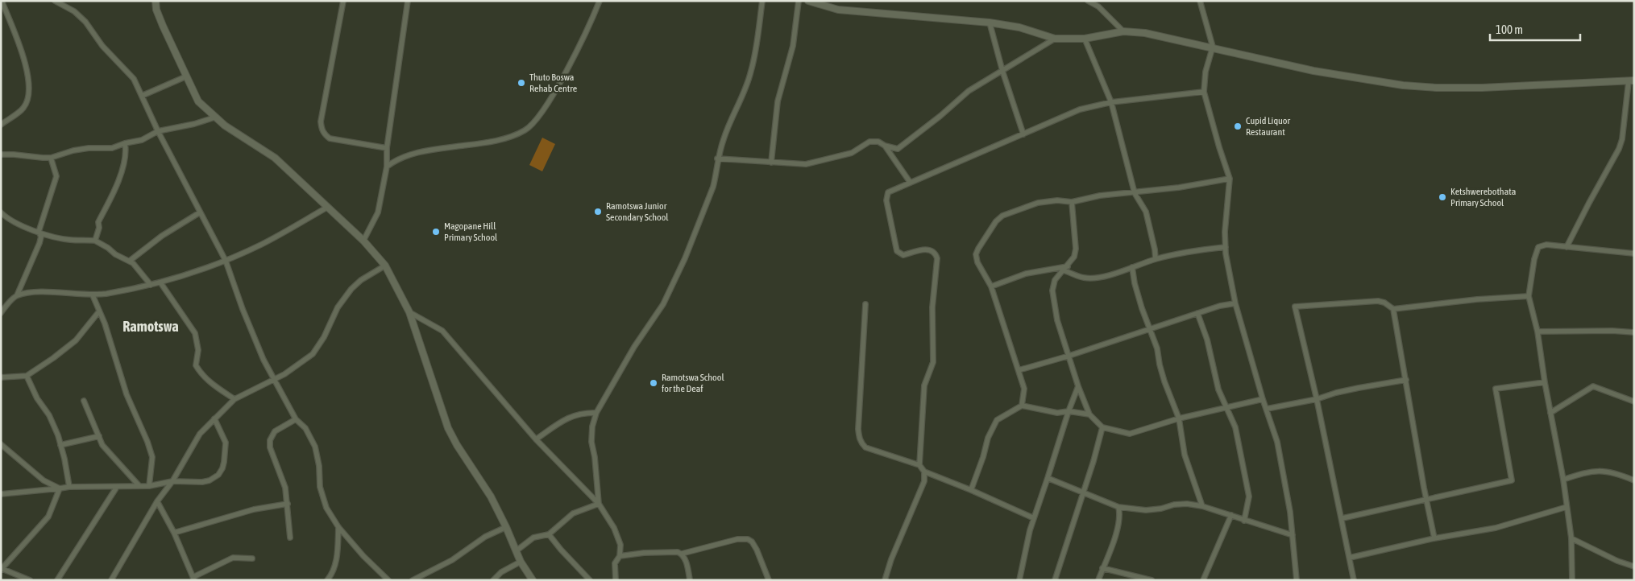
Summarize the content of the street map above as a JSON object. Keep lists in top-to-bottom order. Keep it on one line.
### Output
{"districts":["Ramotswa"],"places":["Thuto Boswa Rehab Centre","Cupid Liquor Restaurant","Ketshwerebothata Primary School","Ramotswa Junior Secondary School","Magopane Hill Primary School","Ramotswa School for the Deaf"],"scale_bar":"100 m"}
